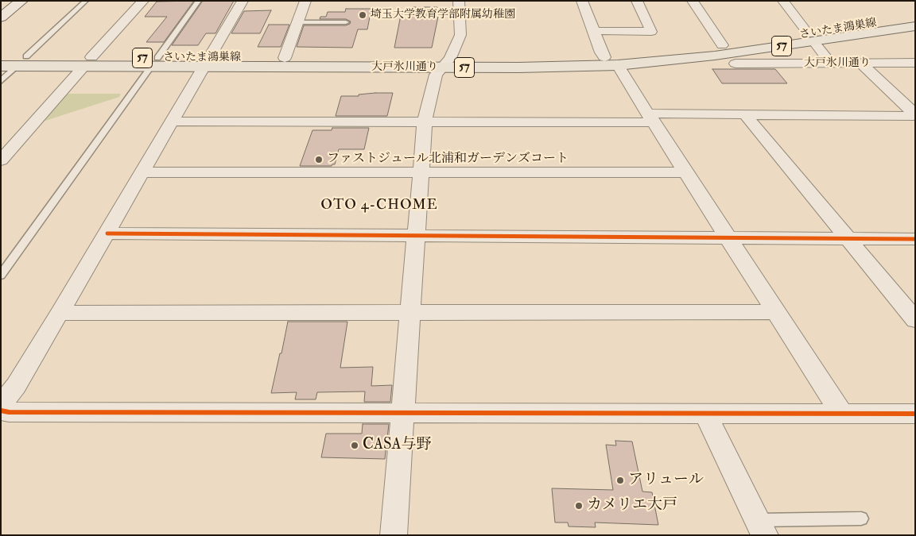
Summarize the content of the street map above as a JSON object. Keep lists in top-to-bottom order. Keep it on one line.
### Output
{"streets":{"main road":["さいたま鴻巣線","57","大戸氷川通り"]},"crossings":[["さいたま鴻巣線","大戸氷川通り"]],"districts":["OTO 4-CHOME"],"places":["埼玉大学教育学部附属幼稚園","ファストジュール北浦和ガーデンズコート","CASA与野","アリュール","カメリエ大戸"]}
